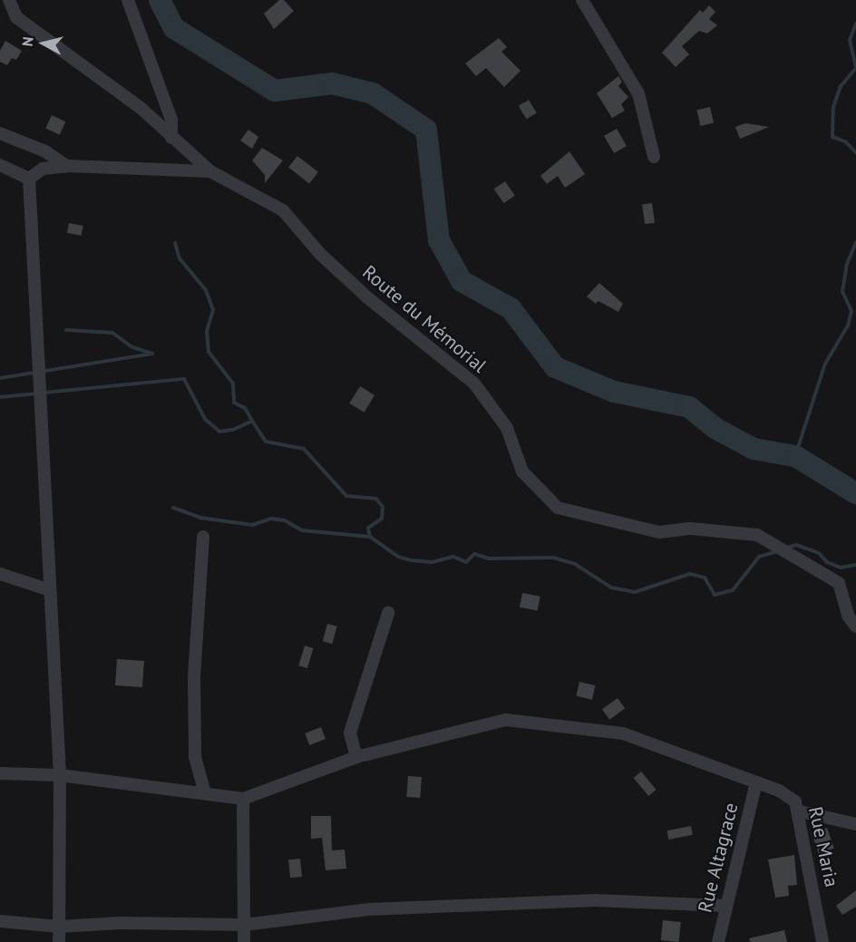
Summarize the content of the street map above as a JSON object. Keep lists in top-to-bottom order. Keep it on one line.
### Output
{"streets":{"street":["Route du Mémorial","Rue Maria","Rue Altagrace"]},"crossings":[["Rue Maria","Rue Altagrace"]],"north":"left"}
